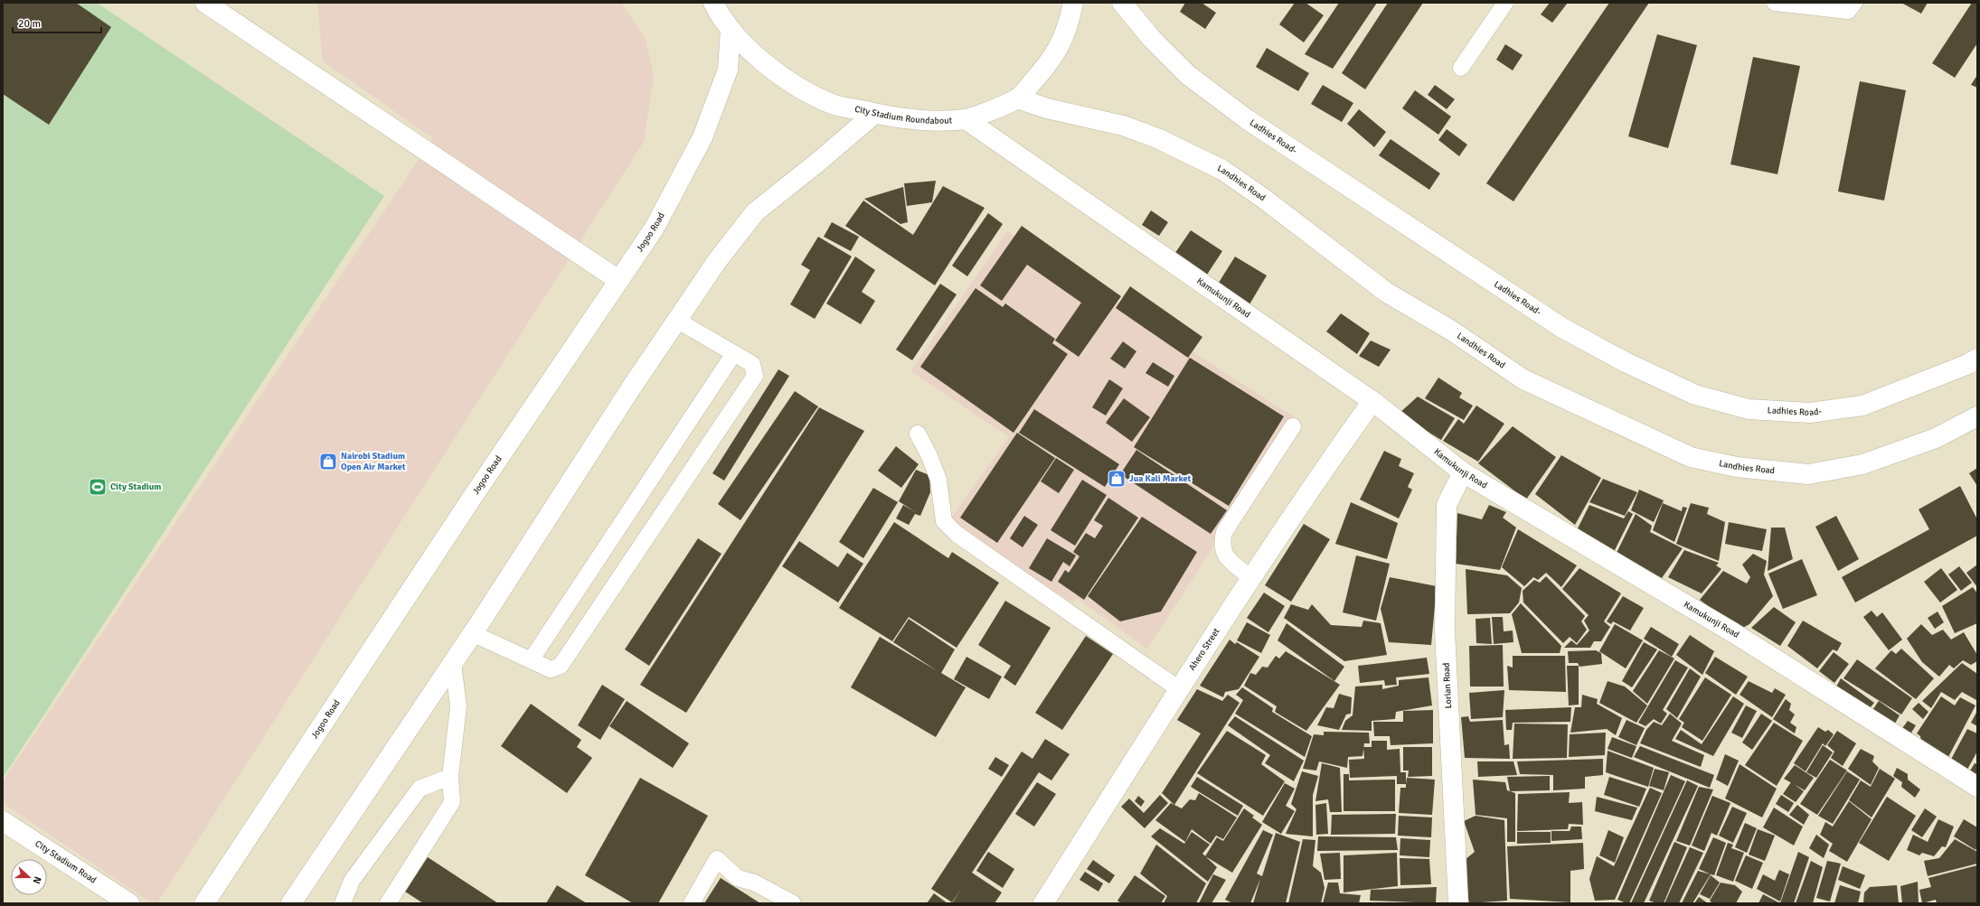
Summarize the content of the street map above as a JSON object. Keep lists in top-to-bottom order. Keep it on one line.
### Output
{"streets":{"main road":["City Stadium Roundabout","Ladhies Road-","Landhies Road","Jogoo Road","Kamukunji Road","Ahero Street","Lorian Road","City Stadium Road"]},"crossings":[["City Stadium Roundabout","Landhies Road"],["City Stadium Roundabout","Jogoo Road"],["City Stadium Roundabout","Kamukunji Road"],["Kamukunji Road","Ahero Street"],["Kamukunji Road","Lorian Road"]],"places":{"shop":["Nairobi Stadium Open Air Market","Jua Kali Market"],"sports":["City Stadium"]},"scale_bar":"20 m","north":"right"}
